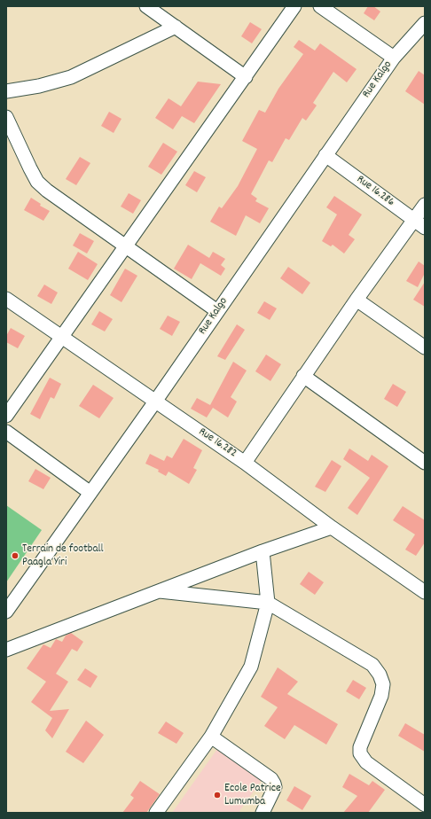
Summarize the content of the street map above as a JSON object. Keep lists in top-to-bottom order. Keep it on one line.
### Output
{"streets":{"street":["Rue Kalgo","Rue 16.286","Rue 16.282"]},"crossings":[["Rue Kalgo","Rue 16.286"],["Rue Kalgo","Rue 16.282"]],"places":["Terrain de football Paagla Yiri","Ecole Patrice Lumumba"]}
